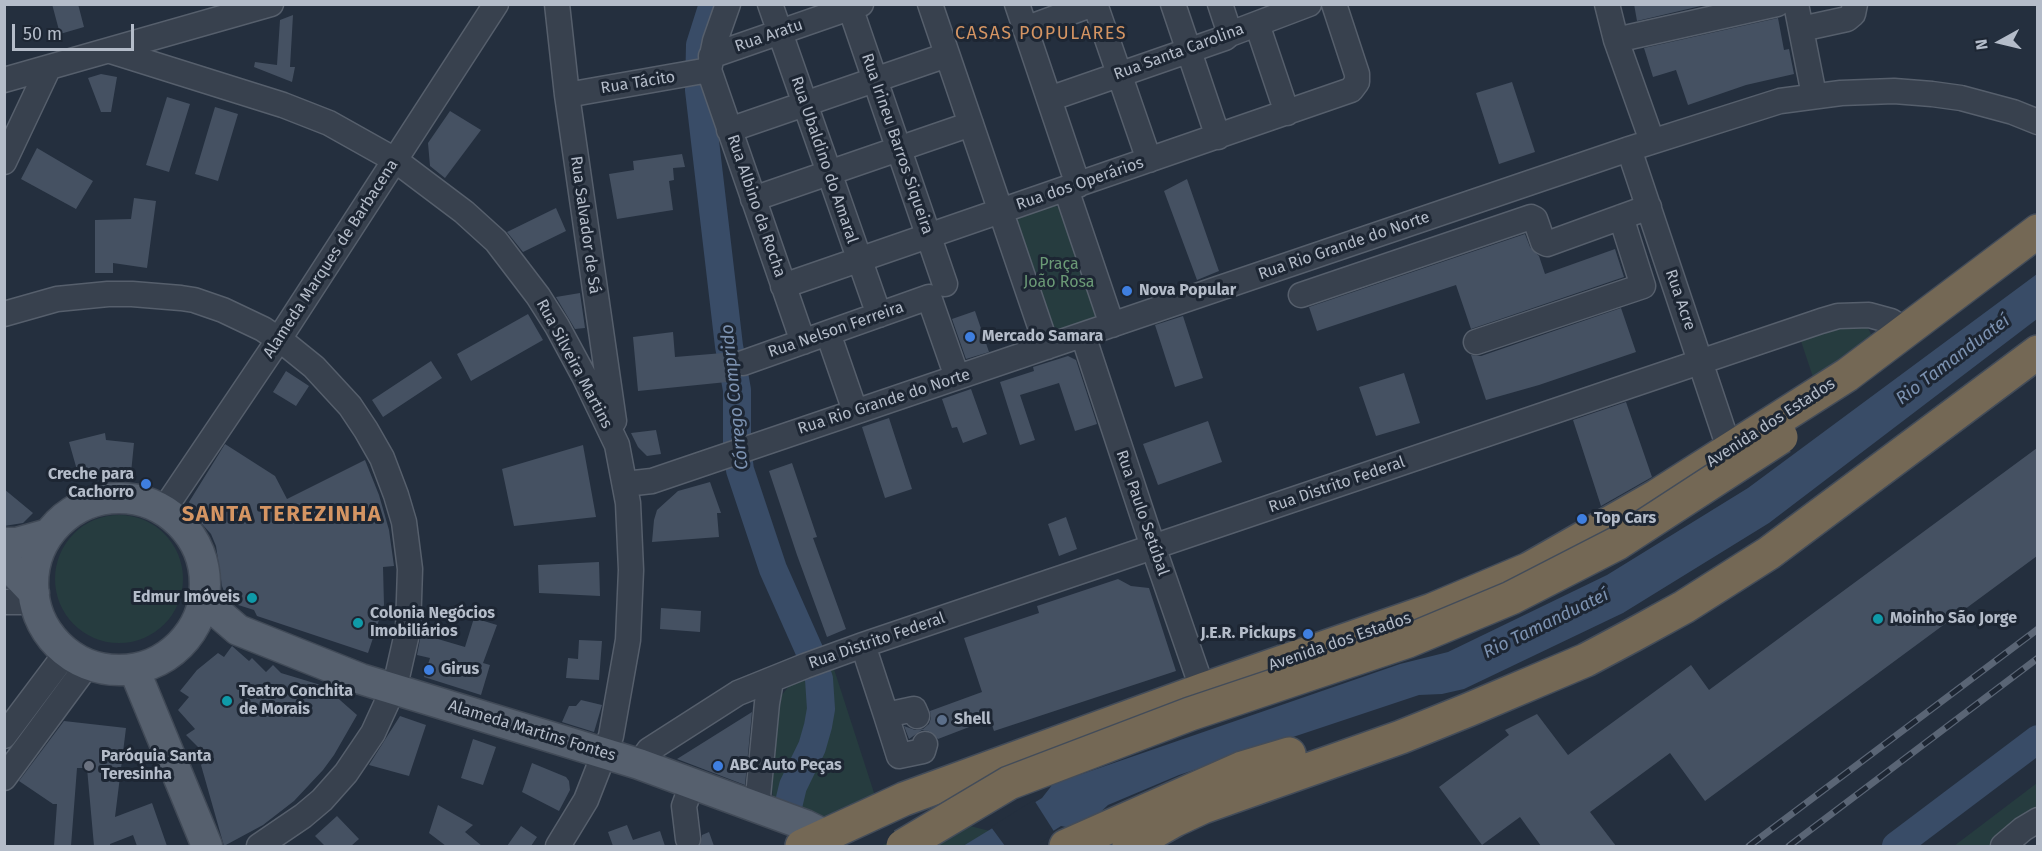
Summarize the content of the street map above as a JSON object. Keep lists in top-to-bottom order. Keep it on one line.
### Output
{"streets":{"highway":["Avenida dos Estados"],"main road":["Alameda Martins Fontes"],"street":["Rua Aratu","Rua Santa Carolina","Rua Tácito","Rua Irineu Barros Siqueira","Rua Ubaldino do Amaral","Rua dos Operários","Rua Albino da Rocha","Rua Salvador de Sá","Rua Rio Grande do Norte","Alameda Marques de Barbacena","Rua Acre","Rua Nelson Ferreira","Rua Silveira Martins","Rua Distrito Federal","Rua Paulo Setúbal"]},"crossings":[["Rua Aratu","Rua Tácito"],["Rua Aratu","Rua Irineu Barros Siqueira"],["Rua Aratu","Rua Ubaldino do Amaral"],["Rua Aratu","Rua Albino da Rocha"],["Rua Tácito","Rua Albino da Rocha"],["Rua Tácito","Rua Salvador de Sá"],["Rua Irineu Barros Siqueira","Rua dos Operários"],["Rua Irineu Barros Siqueira","Rua Rio Grande do Norte"],["Rua Irineu Barros Siqueira","Rua Nelson Ferreira"],["Rua Ubaldino do Amaral","Rua dos Operários"],["Rua Ubaldino do Amaral","Rua Nelson Ferreira"],["Rua dos Operários","Rua Albino da Rocha"],["Rua Albino da Rocha","Rua Nelson Ferreira"],["Rua Salvador de Sá","Rua Silveira Martins"],["Rua Rio Grande do Norte","Rua Acre"],["Rua Rio Grande do Norte","Rua Silveira Martins"],["Rua Rio Grande do Norte","Rua Paulo Setúbal"],["Alameda Marques de Barbacena","Rua Silveira Martins"],["Alameda Marques de Barbacena","Alameda Martins Fontes"],["Rua Acre","Avenida dos Estados"],["Rua Acre","Rua Distrito Federal"],["Rua Silveira Martins","Alameda Martins Fontes"],["Avenida dos Estados","Rua Distrito Federal"],["Avenida dos Estados","Rua Paulo Setúbal"],["Avenida dos Estados","Alameda Martins Fontes"],["Rua Distrito Federal","Rua Paulo Setúbal"],["Rua Distrito Federal","Alameda Martins Fontes"]],"districts":["CASAS POPULARES","SANTA TEREZINHA"],"water":["Rio Tamanduateí","Córrego Comprido"],"parks":["Praça João Rosa"],"places":["Nova Popular","Mercado Samara","Creche para Cachorro","Top Cars","Edmur Imóveis","Moinho São Jorge","Colonia Negócios Imobiliários","J.E.R. Pickups","Girus","Teatro Conchita de Morais","Shell","Paróquia Santa Teresinha","ABC Auto Peças"],"scale_bar":"50 m","north":"left"}
